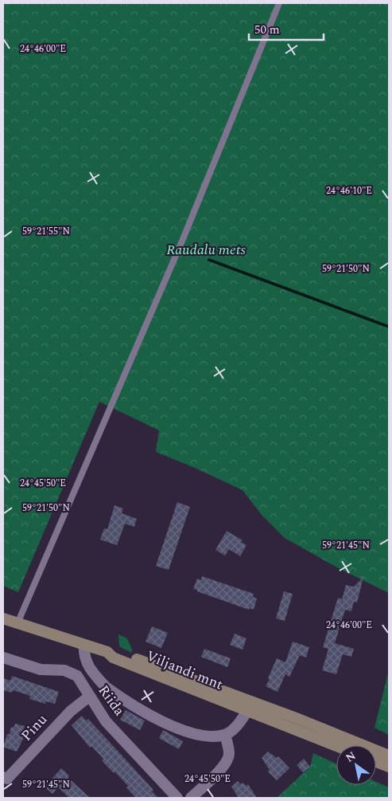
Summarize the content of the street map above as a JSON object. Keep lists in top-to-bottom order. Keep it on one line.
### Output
{"streets":{"main road":["Viljandi mnt"],"street":["Riida","Pinu"]},"crossings":[["Riida","Pinu"]],"parks":["Raudalu mets"],"scale_bar":"50 m","north":"top left","coordinates":["24°46'00\"E","24°46'10\"E","59°21'55\"N","59°21'50\"N","24°45'50\"E","59°21'45\"N"]}
